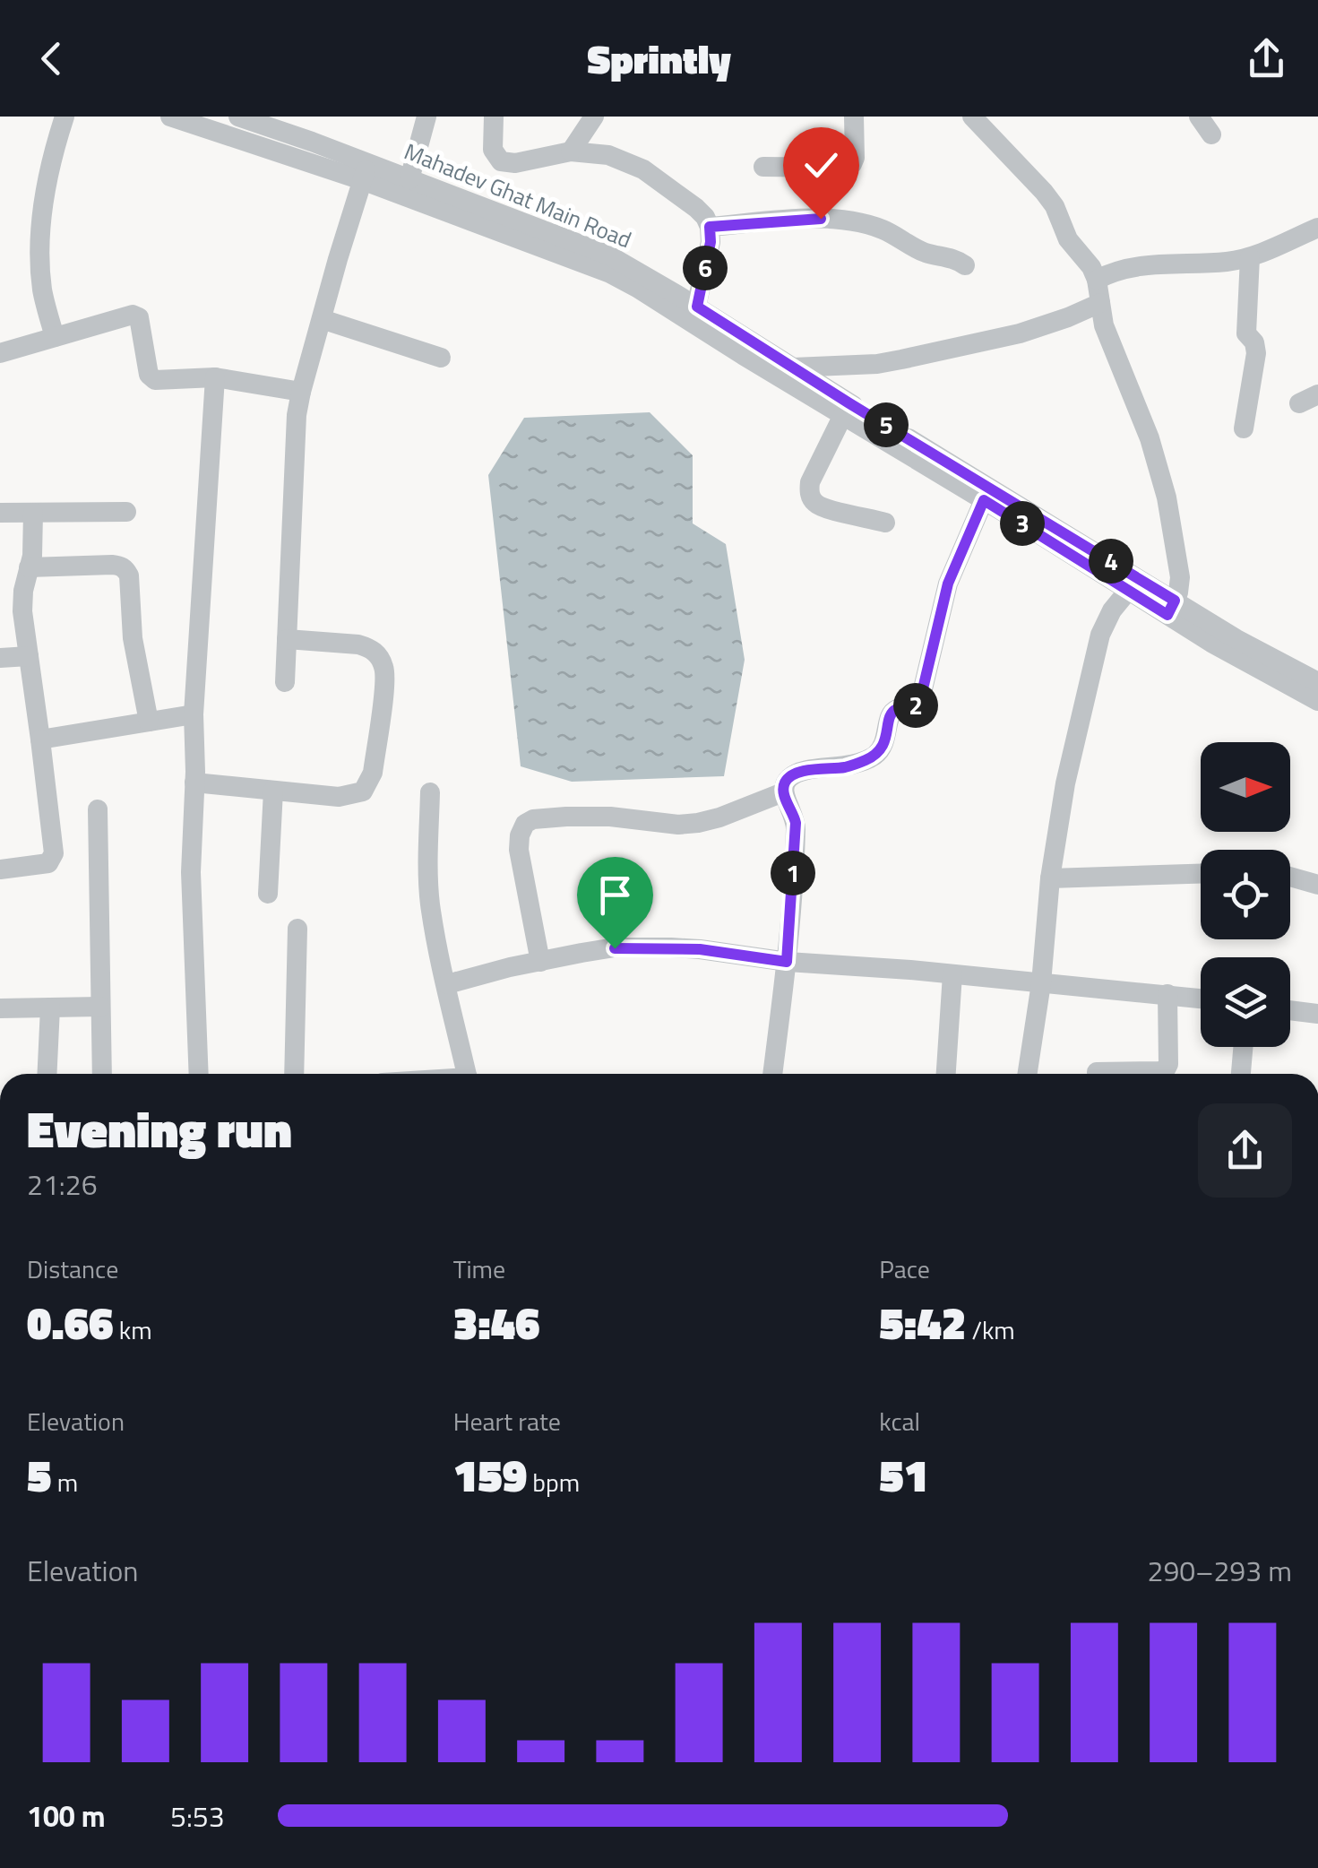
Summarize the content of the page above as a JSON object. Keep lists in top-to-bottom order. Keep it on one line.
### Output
{"streets":{"street":["Mahadev Ghat Main Road"]},"north":"right","page":{"header":"Sprintly","pins":["6","5","3","4","2","1"],"heading":["Evening run","21:26"],"stats":[["Distance","0.66 km"],["Time","3:46"],["Pace","5:42 /km"],["Elevation","5 m"],["Heart rate","159 bpm"],["kcal","51"]],"chart":["Elevation","290–293 m"],"list":[{"name":"100 m","note":"5:53"}]}}
